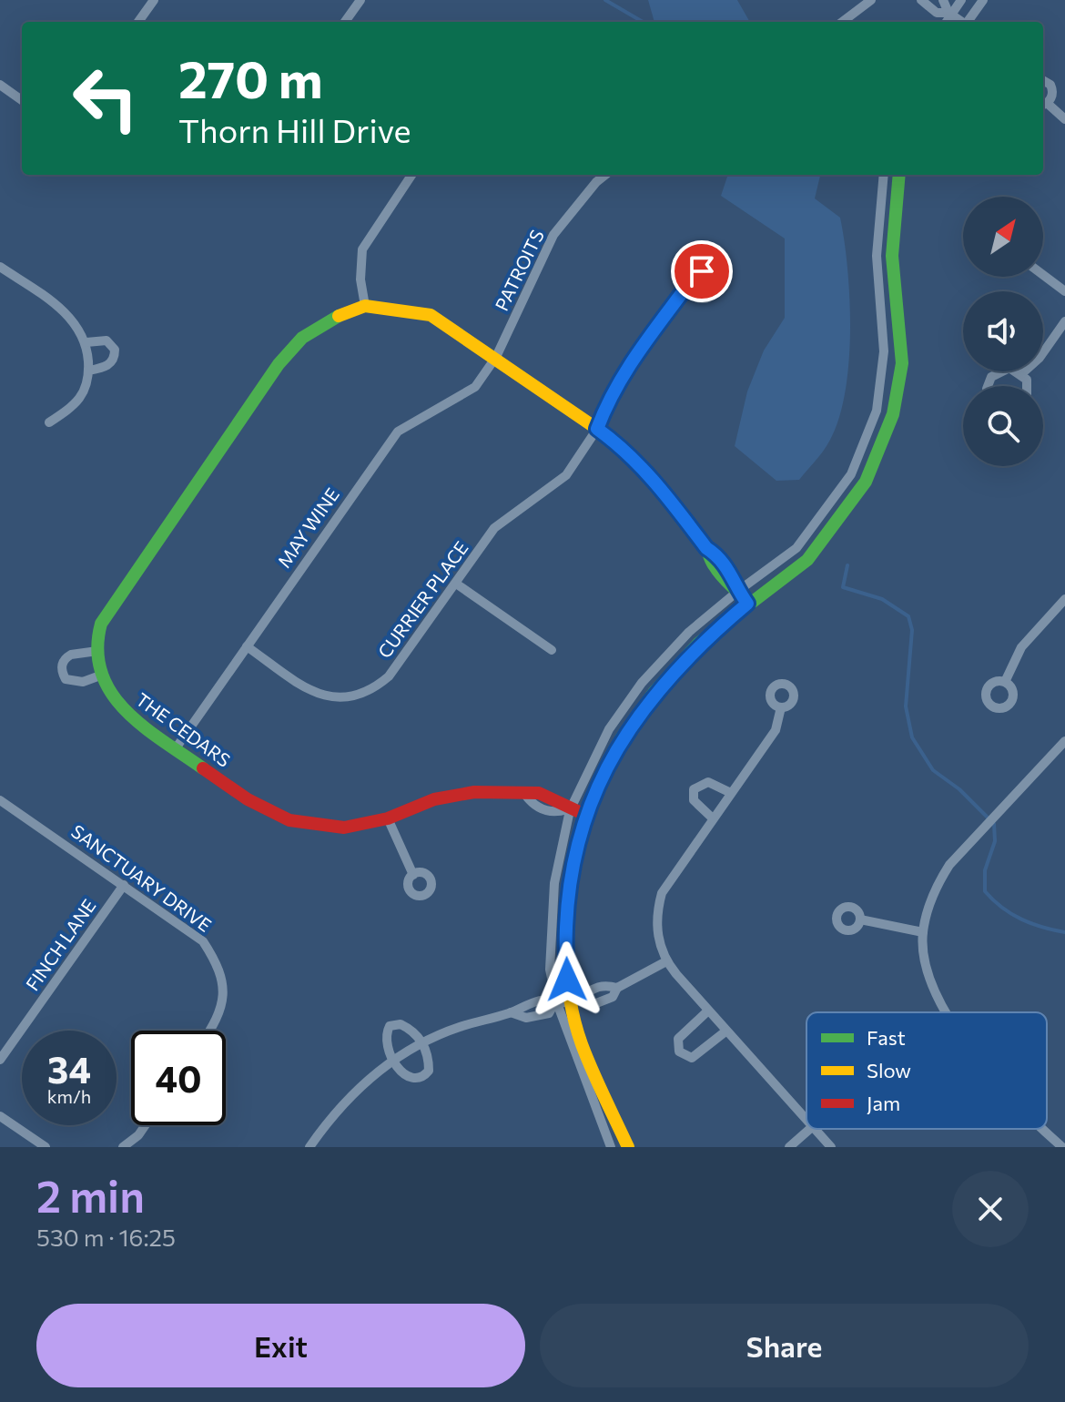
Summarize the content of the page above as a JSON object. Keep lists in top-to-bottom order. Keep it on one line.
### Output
{"streets":{"street":["PATROITS","MAY WINE","CURRIER PLACE","THE CEDARS","SANCTUARY DRIVE","FINCH LANE"]},"crossings":[["PATROITS","MAY WINE"],["MAY WINE","CURRIER PLACE"],["MAY WINE","THE CEDARS"],["SANCTUARY DRIVE","FINCH LANE"]],"legend":["Fast","Slow","Jam"],"north":"top right","page":{"turn":["270 m","Thorn Hill Drive"],"speed":"34 km/h","limit":"40","heading":["2 min","530 m · 16:25"],"buttons":["Exit","Share"]}}
